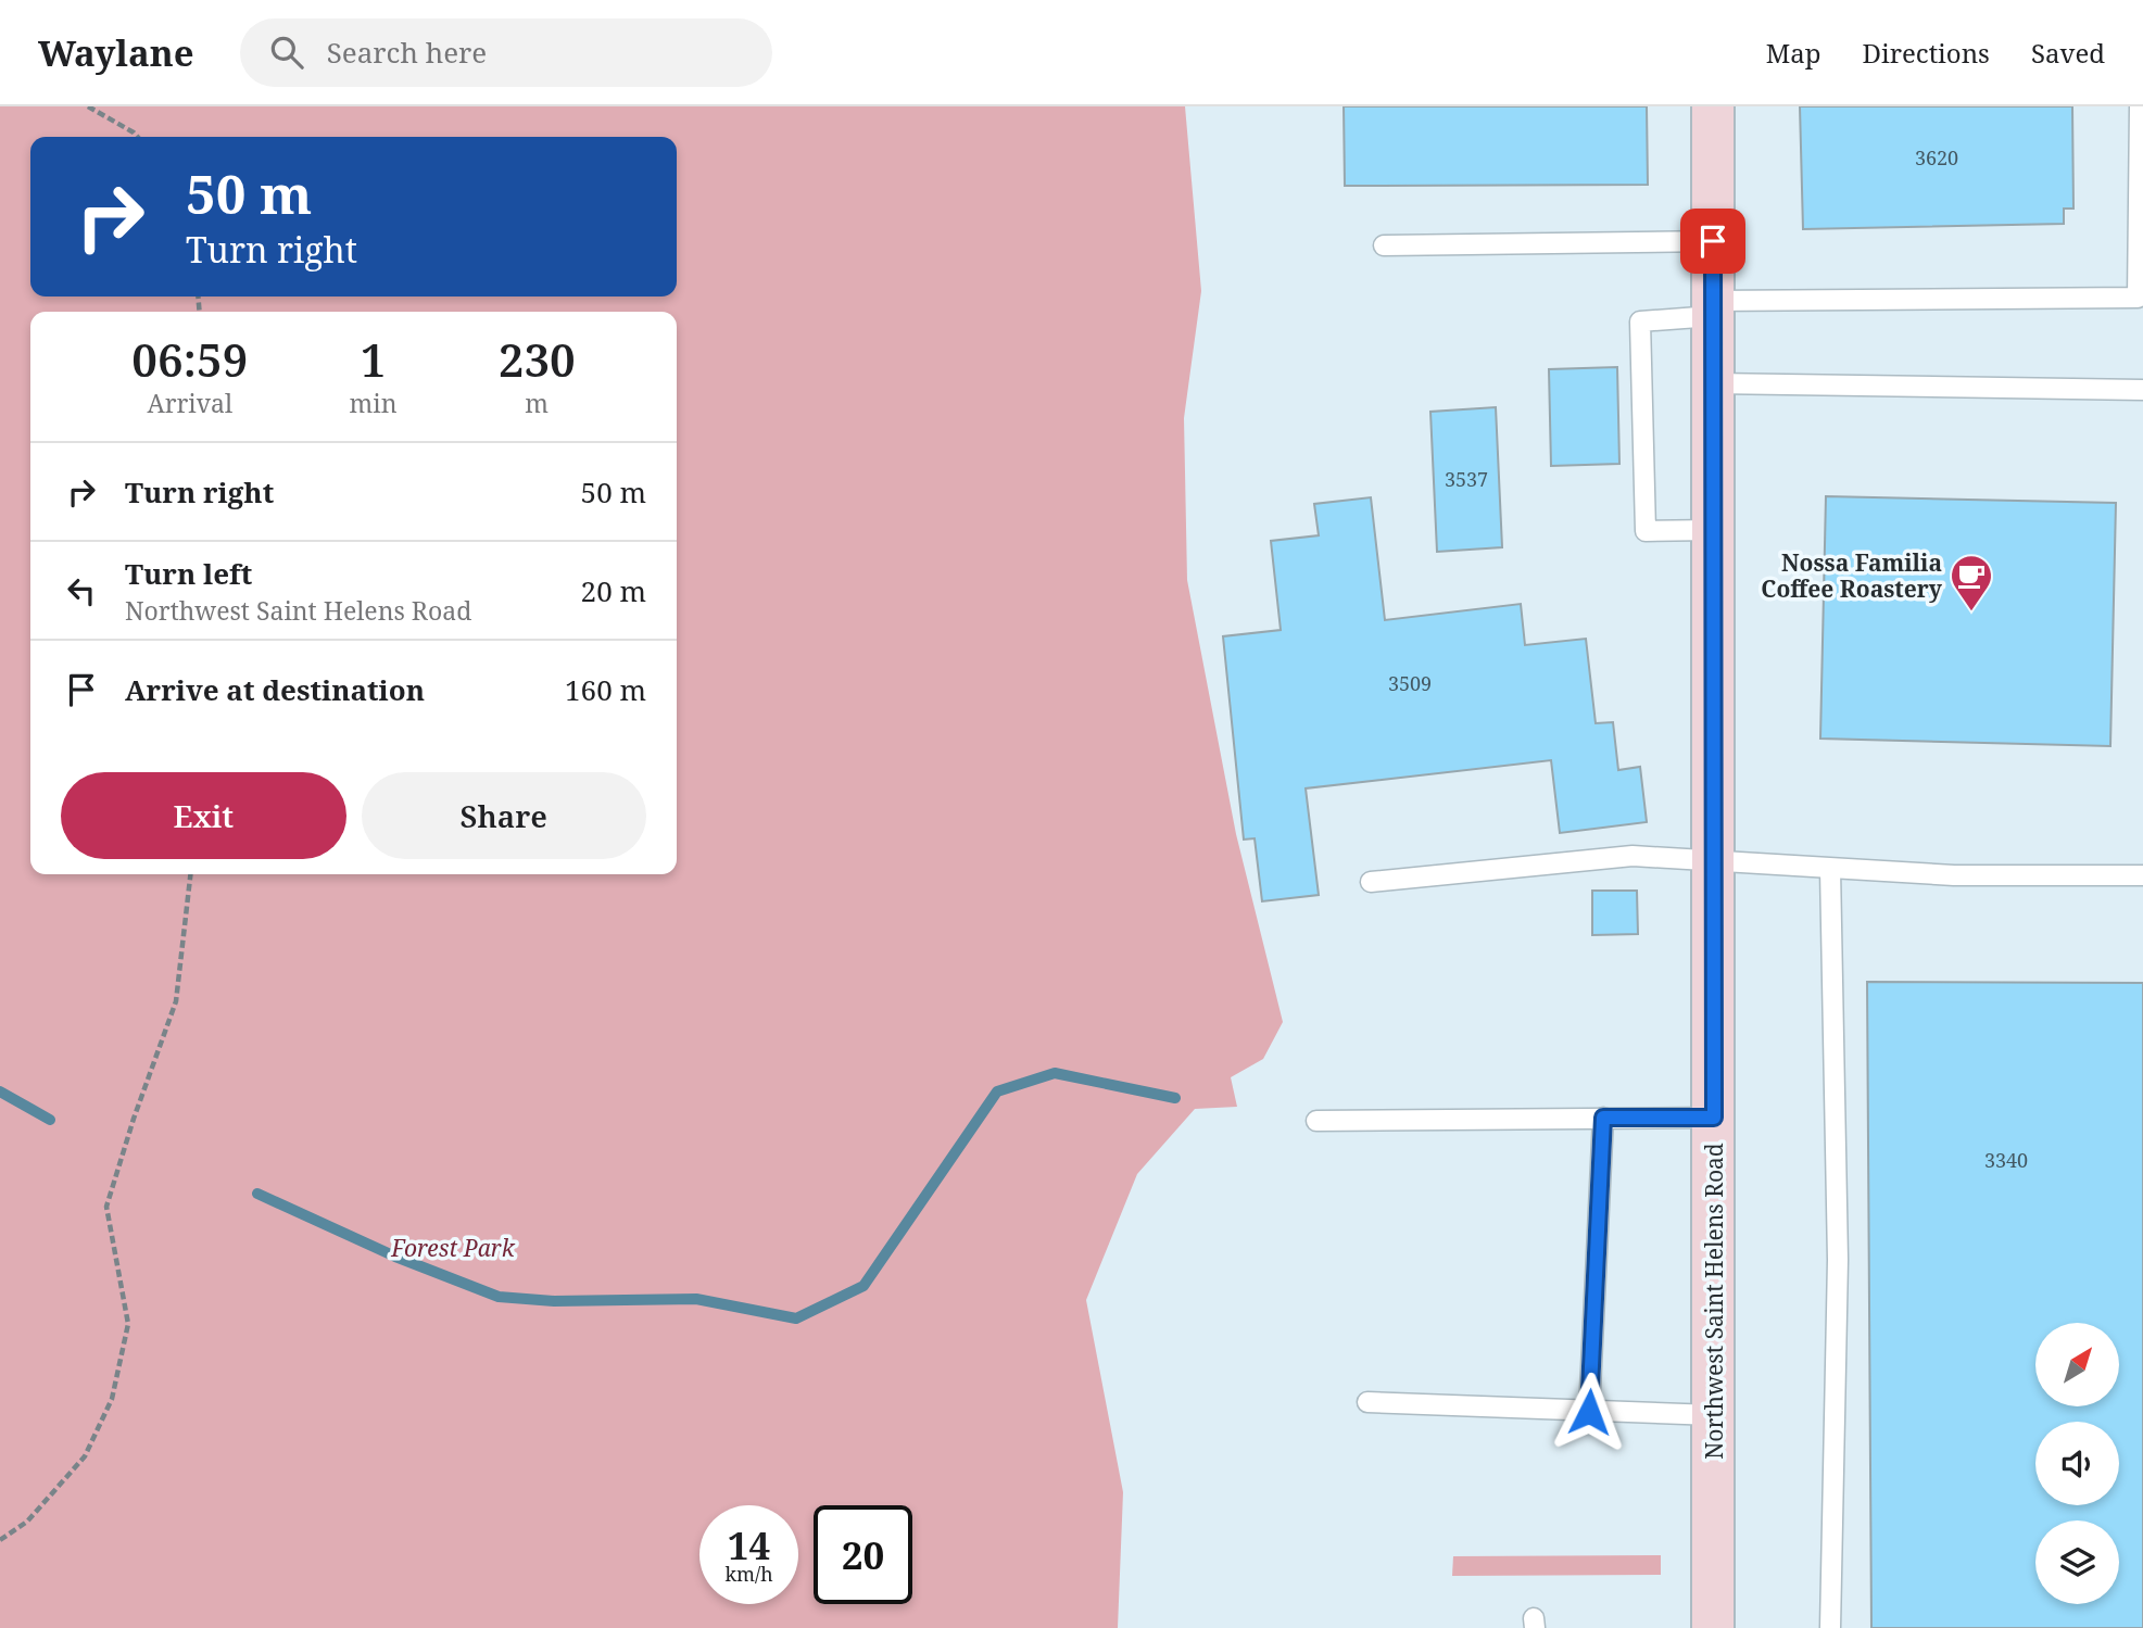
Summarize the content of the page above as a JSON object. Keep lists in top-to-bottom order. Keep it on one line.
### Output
{"streets":{"main road":["Northwest Saint Helens Road"]},"parks":["Forest Park"],"places":{"cafe":["Nossa Familia Coffee Roastery"]},"house_numbers":["3620","3537","3509","3340"],"north":"top right","page":{"header":"Waylane","search":"Search here","nav":["Map","Directions","Saved"],"turn":["50 m","Turn right"],"eta":["06:59","Arrival","1","min","230","m"],"list":[{"name":"Turn right","value":"50 m"},{"name":"Turn left","note":"Northwest Saint Helens Road","value":"20 m"},{"name":"Arrive at destination","value":"160 m"}],"buttons":["Exit","Share"],"speed":"14 km/h","limit":"20"}}
